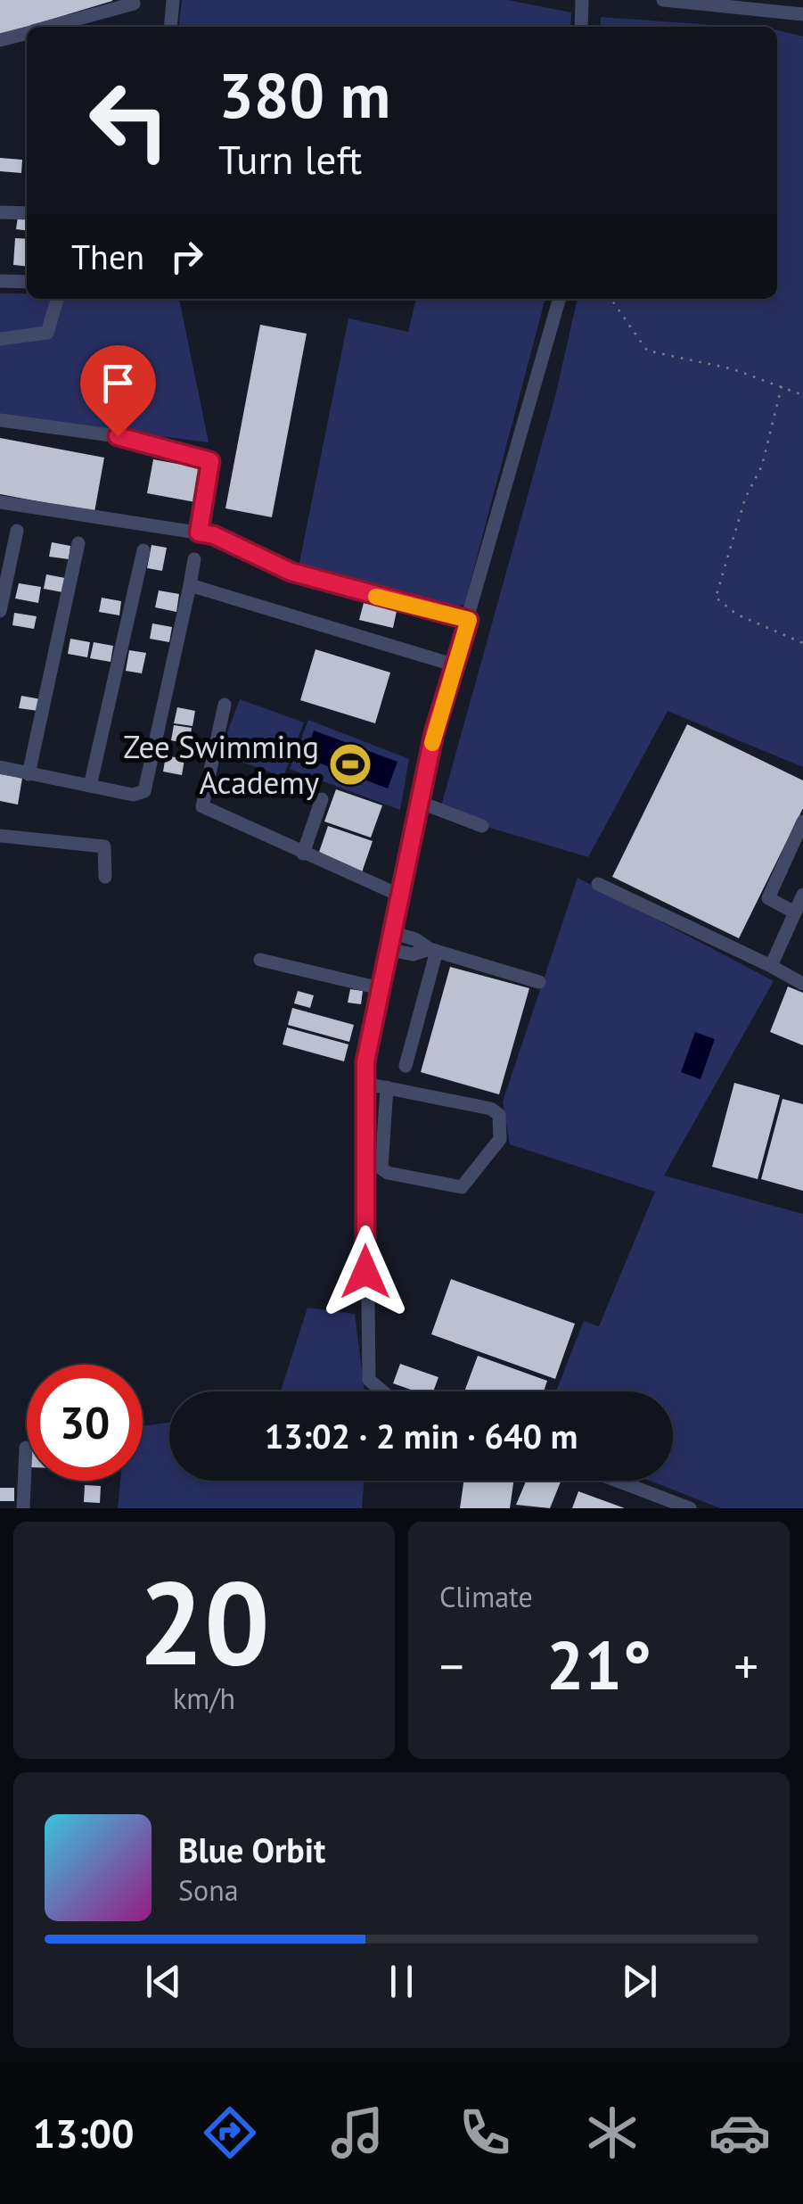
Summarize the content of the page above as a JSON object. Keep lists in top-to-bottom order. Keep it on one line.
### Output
{"places":{"sports":["Zee Swimming Academy"]},"page":{"turn":["380 m","Turn left"],"then":"Then","limit":"30","trip":"13:02 · 2 min · 640 m","tile":[["20","km/h"],"Climate"],"heat":["−","21°","+"],"song":["Blue Orbit","Sona"],"tabs":"13:00"}}
